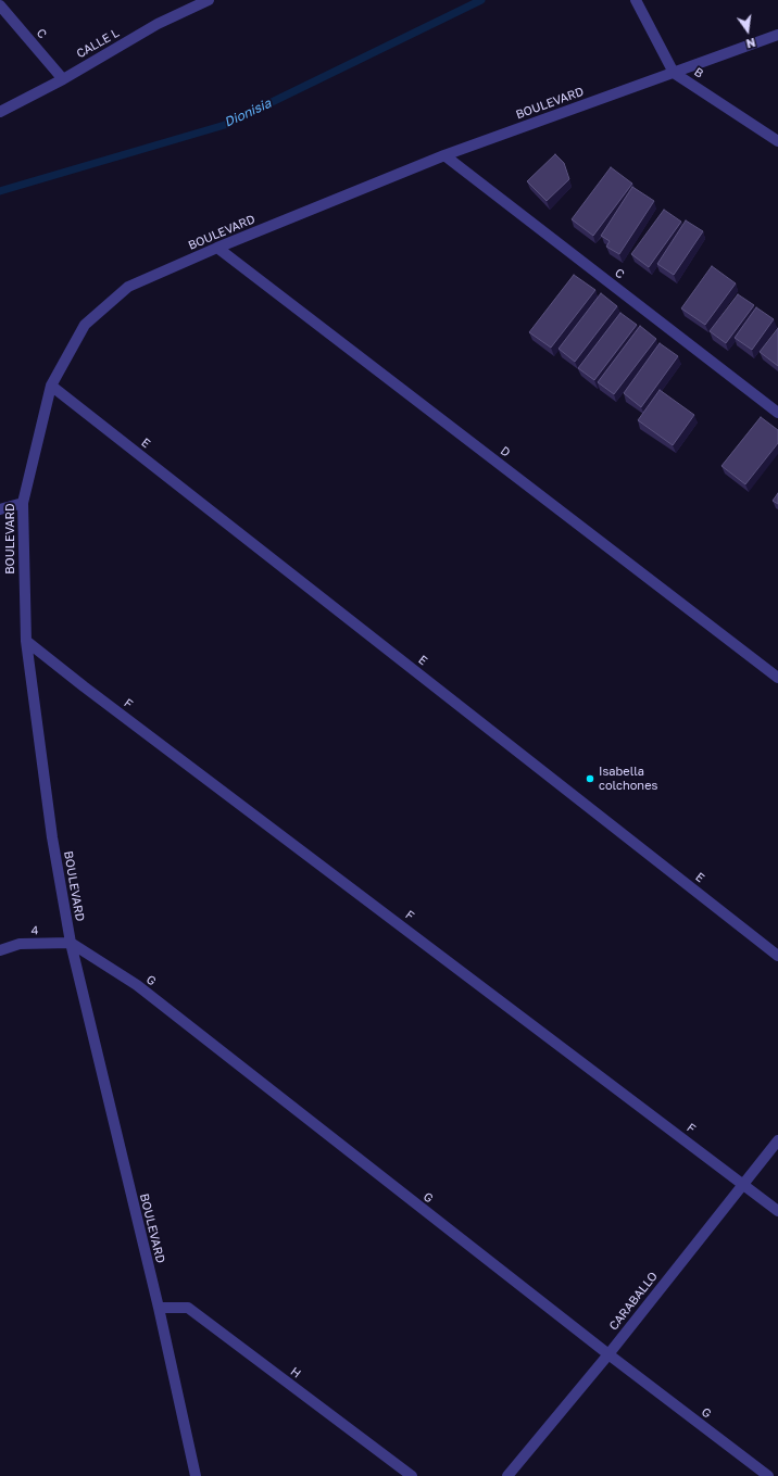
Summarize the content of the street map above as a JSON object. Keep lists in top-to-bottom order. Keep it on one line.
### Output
{"streets":{"street":["C","CALLE L","B","BOULEVARD","E","D","F","4","G","CARABALLO","H"]},"crossings":[["C","CALLE L"],["C","BOULEVARD"],["B","BOULEVARD"],["BOULEVARD","E"],["BOULEVARD","D"],["BOULEVARD","F"],["BOULEVARD","4"],["BOULEVARD","G"],["BOULEVARD","H"],["F","CARABALLO"],["4","G"],["G","CARABALLO"]],"water":["Dionisia"],"places":["Isabella colchones"],"north":"bottom"}
